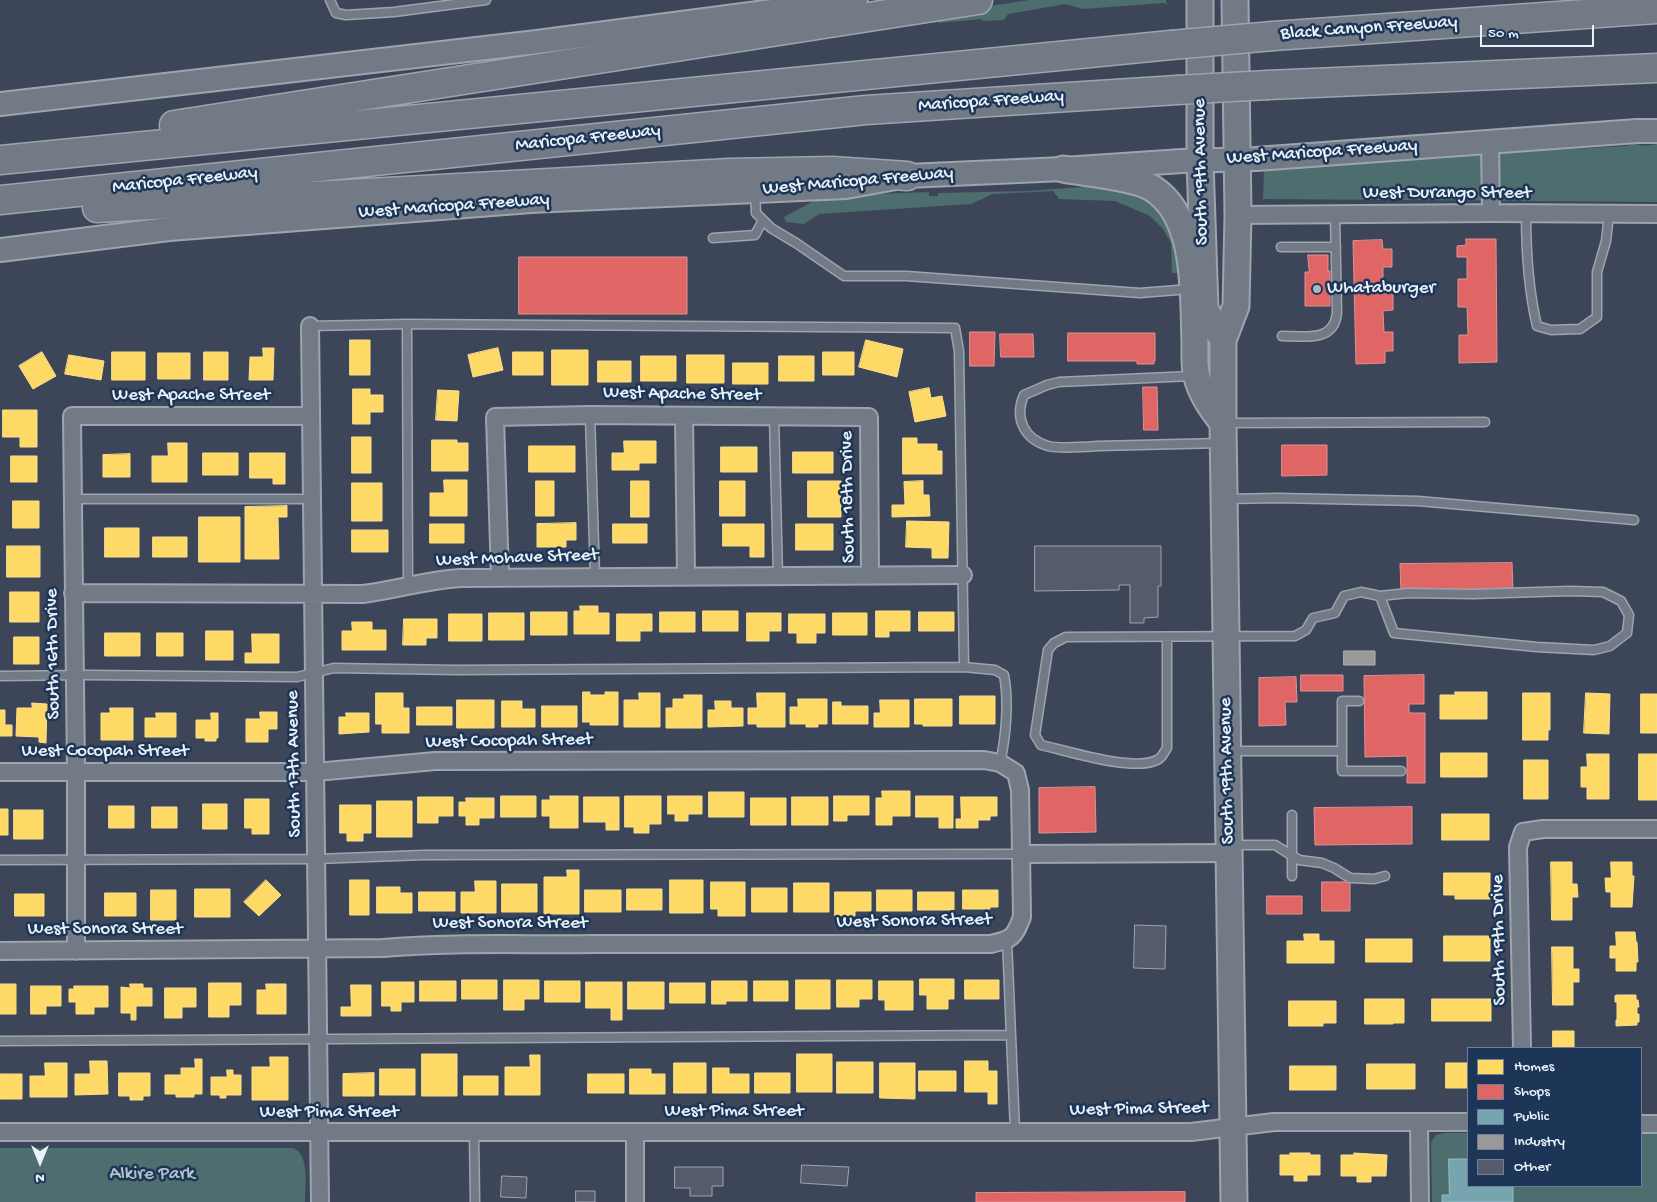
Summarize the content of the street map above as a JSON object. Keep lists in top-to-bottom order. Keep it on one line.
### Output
{"streets":{"highway":["Black Canyon Freeway","Maricopa Freeway"],"main road":["West Maricopa Freeway","South 19th Avenue"],"street":["West Durango Street","West Apache Street","South 18th Drive","West Mohave Street","South 16th Drive","West Cocopah Street","South 17th Avenue","West Sonora Street","South 19th Drive","West Pima Street"]},"crossings":[["Black Canyon Freeway","Maricopa Freeway"],["West Maricopa Freeway","South 19th Avenue"],["South 19th Avenue","West Durango Street"],["South 19th Avenue","West Pima Street"],["West Apache Street","South 18th Drive"],["West Apache Street","West Mohave Street"],["West Apache Street","South 16th Drive"],["West Apache Street","South 17th Avenue"],["South 18th Drive","West Mohave Street"],["West Mohave Street","South 16th Drive"],["West Mohave Street","South 17th Avenue"],["South 16th Drive","West Cocopah Street"],["South 16th Drive","West Sonora Street"],["West Cocopah Street","South 17th Avenue"],["South 17th Avenue","West Sonora Street"],["South 17th Avenue","West Pima Street"]],"parks":["Alkire Park"],"places":["Whataburger"],"legend":["Homes","Shops","Public","Industry","Other"],"scale_bar":"50 m","north":"bottom"}
